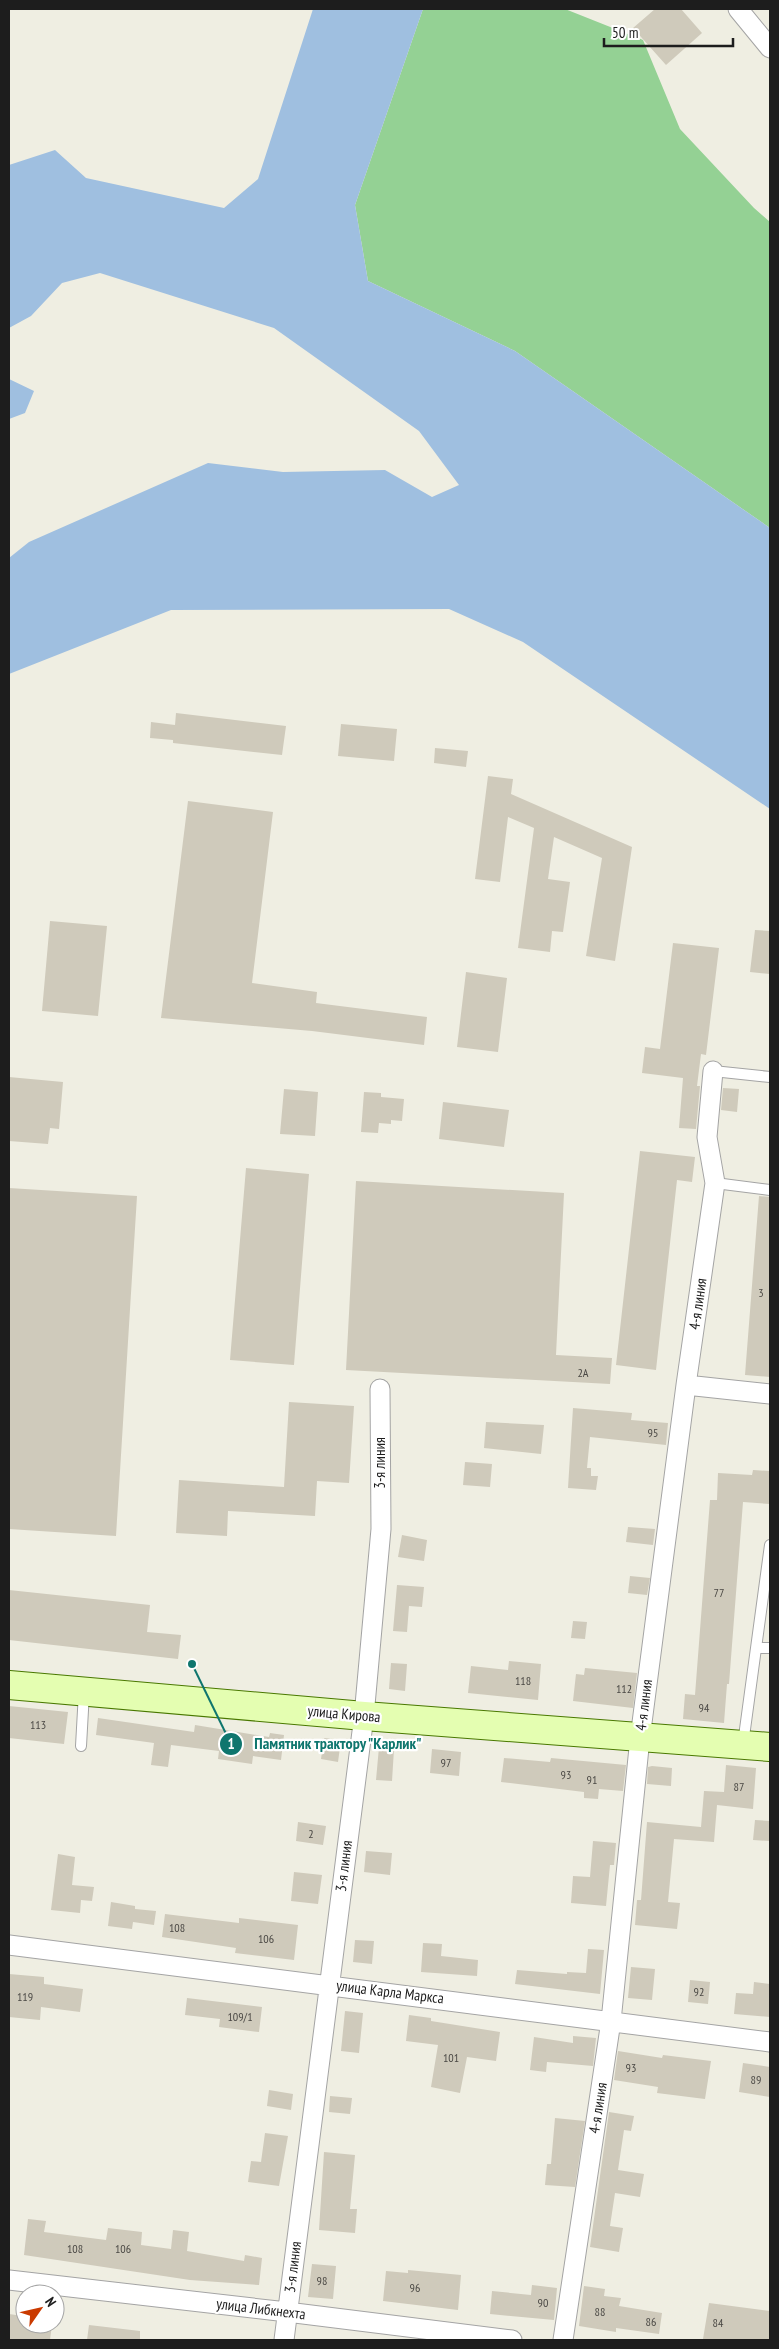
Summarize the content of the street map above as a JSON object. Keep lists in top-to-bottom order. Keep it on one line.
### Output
{"streets":{"street":["4-я линия","3-я линия","улица Кирова","улица Карла Маркса","улица Либкнехта"]},"crossings":[["4-я линия","улица Кирова"],["4-я линия","улица Карла Маркса"],["3-я линия","улица Кирова"],["3-я линия","улица Карла Маркса"],["3-я линия","улица Либкнехта"]],"places":["Памятник трактору \"Карлик\""],"house_numbers":["3","2А","95","77","118","112","94","113","97","93","91","87","2","108","106","92","119","109/1","101","93","89","108","106","98","96","90","88","86","84"],"scale_bar":"50 m","north":"top right"}
